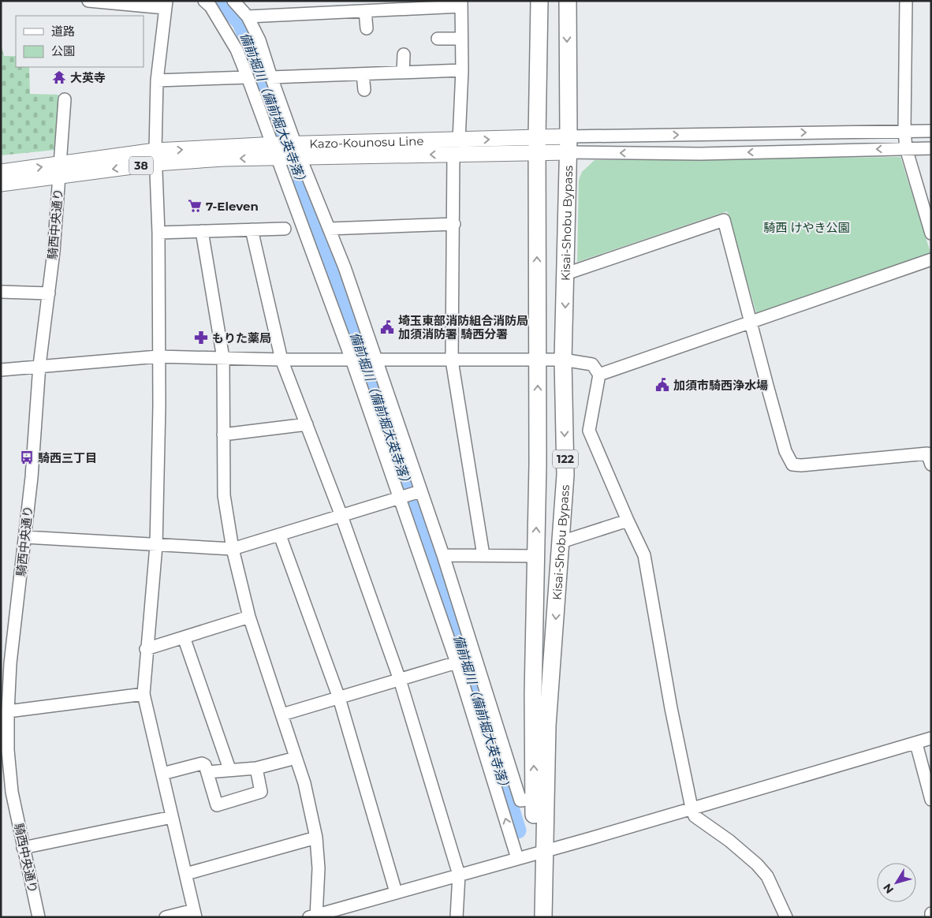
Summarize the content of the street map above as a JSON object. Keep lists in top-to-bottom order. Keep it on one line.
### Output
{"streets":{"highway":["Kisai-Shobu Bypass","122"],"main road":["Kazo-Kounosu Line","38"],"street":["騎西中央通り"]},"crossings":[["Kazo-Kounosu Line","Kisai-Shobu Bypass"],["Kazo-Kounosu Line","騎西中央通り"]],"water":["備前堀川（備前堀大英寺落）"],"parks":["騎西 けやき公園"],"places":{"temple":["大英寺"],"supermarket":["7-Eleven"],"public building":["埼玉東部消防組合消防局 加須消防署 騎西分署","加須市騎西浄水場"],"pharmacy":["もりた薬局"],"bus stop":["騎西三丁目"]},"legend":["道路","公園"],"north":"bottom left"}
